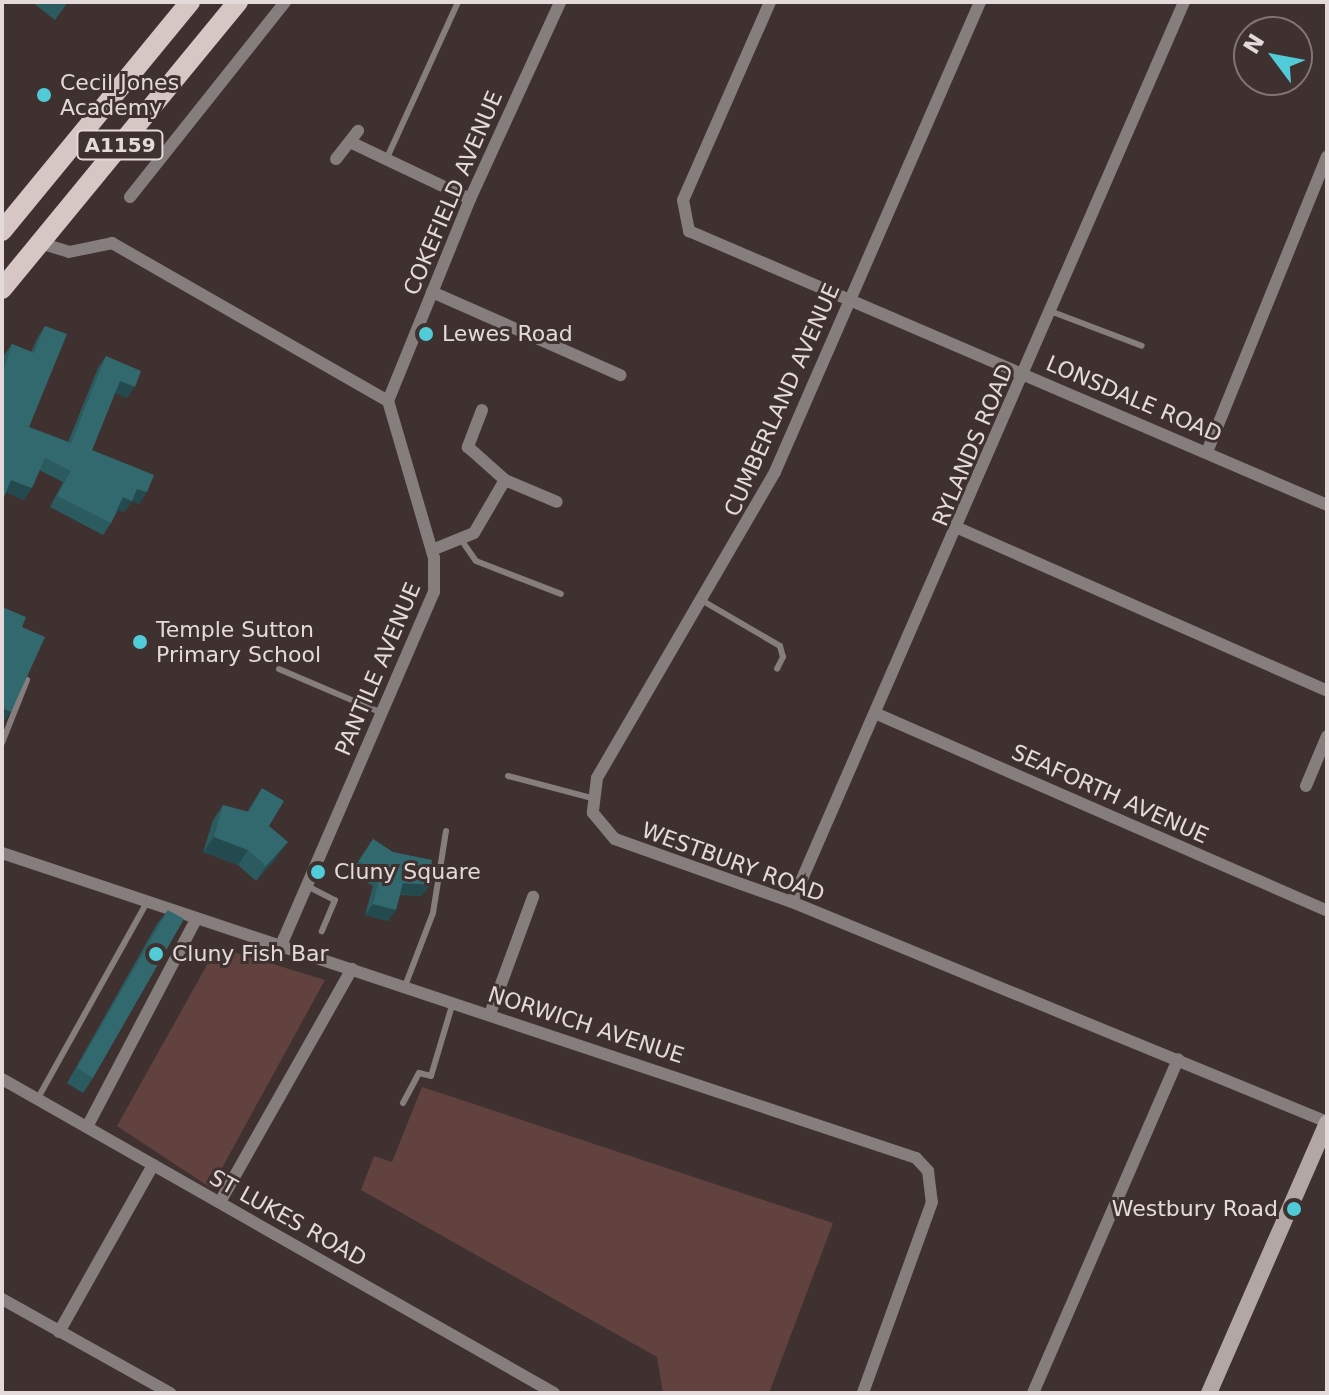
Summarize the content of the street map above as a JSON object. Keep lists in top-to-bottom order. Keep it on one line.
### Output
{"streets":{"main road":["A1159"],"street":["COKEFIELD AVENUE","LONSDALE ROAD","CUMBERLAND AVENUE","RYLANDS ROAD","PANTILE AVENUE","SEAFORTH AVENUE","WESTBURY ROAD","NORWICH AVENUE","ST LUKES ROAD"]},"crossings":[["COKEFIELD AVENUE","PANTILE AVENUE"],["LONSDALE ROAD","CUMBERLAND AVENUE"],["LONSDALE ROAD","RYLANDS ROAD"],["CUMBERLAND AVENUE","WESTBURY ROAD"],["RYLANDS ROAD","SEAFORTH AVENUE"],["RYLANDS ROAD","WESTBURY ROAD"],["PANTILE AVENUE","NORWICH AVENUE"]],"places":["Cecil Jones Academy","Lewes Road","Temple Sutton Primary School","Cluny Square","Cluny Fish Bar","Westbury Road"],"north":"top left"}
